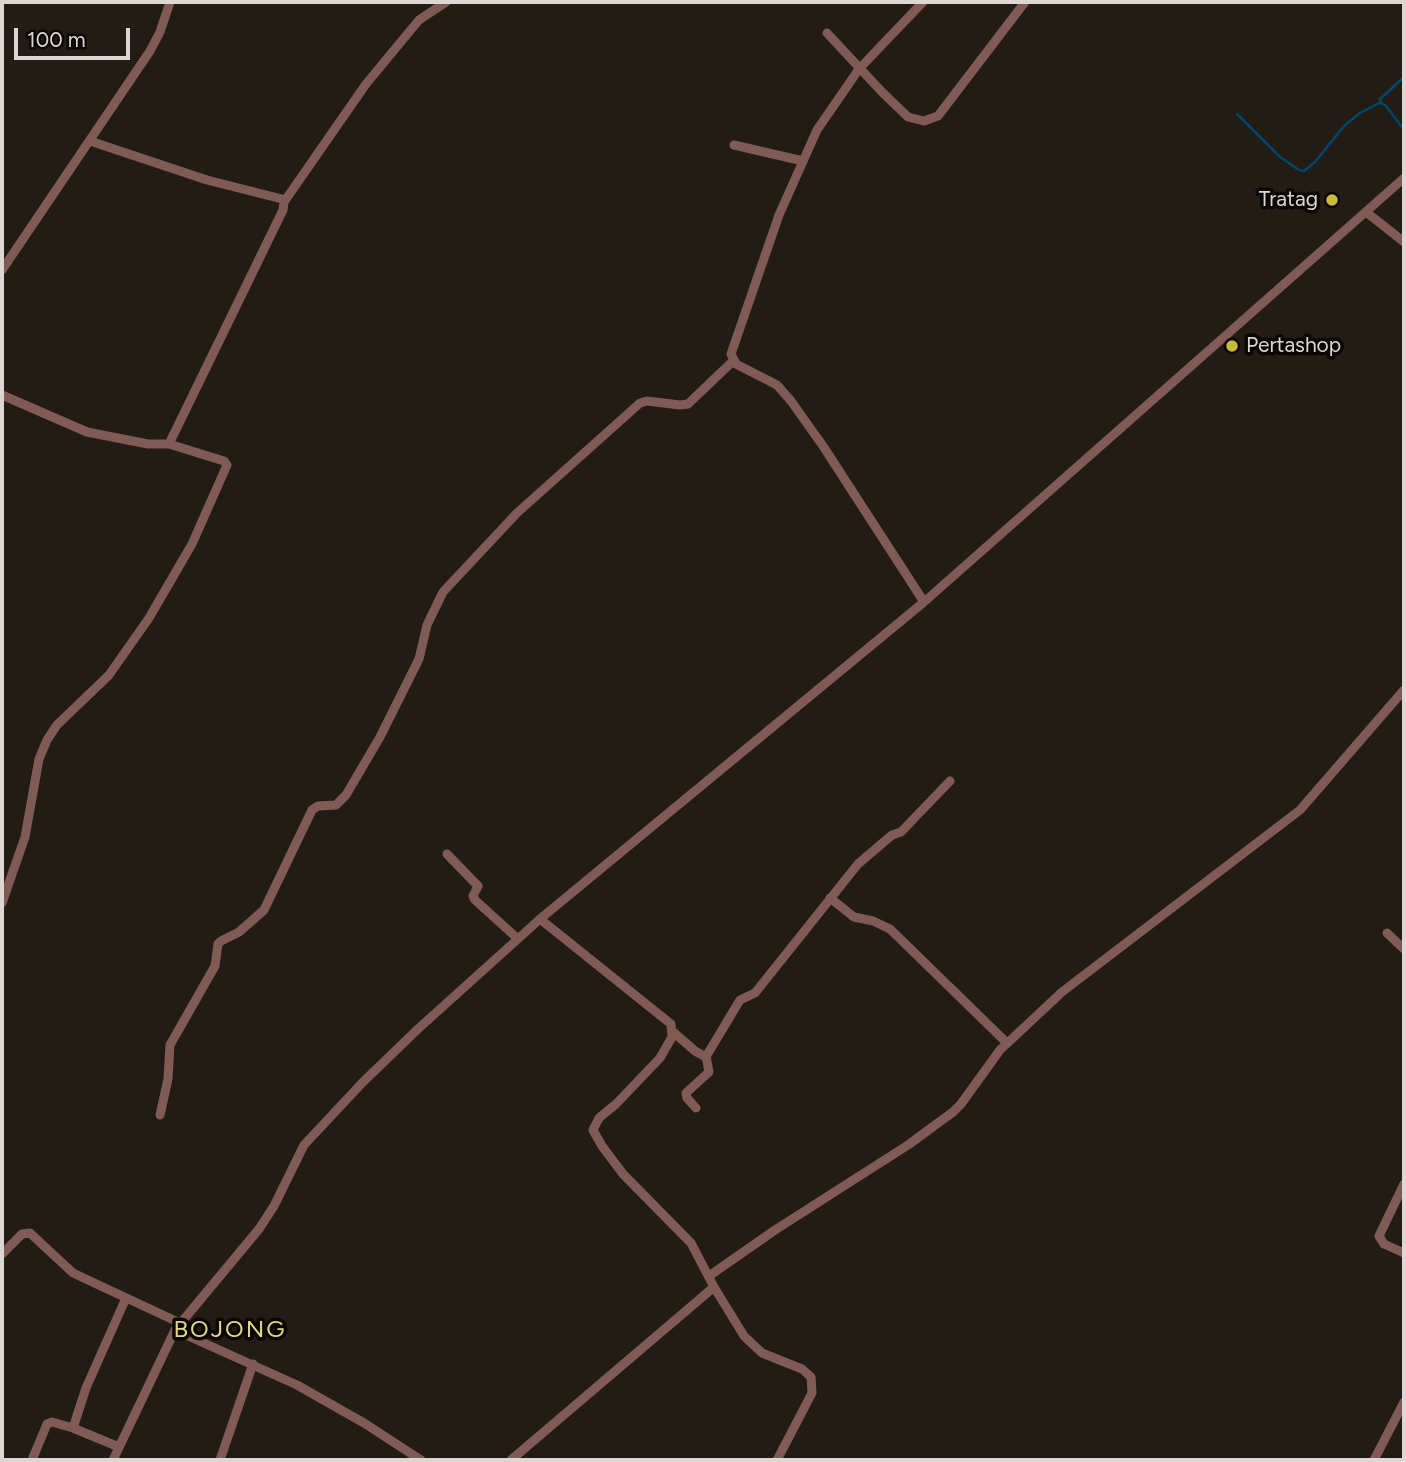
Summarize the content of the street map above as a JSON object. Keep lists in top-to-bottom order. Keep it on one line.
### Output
{"districts":["BOJONG"],"places":["Tratag","Pertashop"],"scale_bar":"100 m"}
